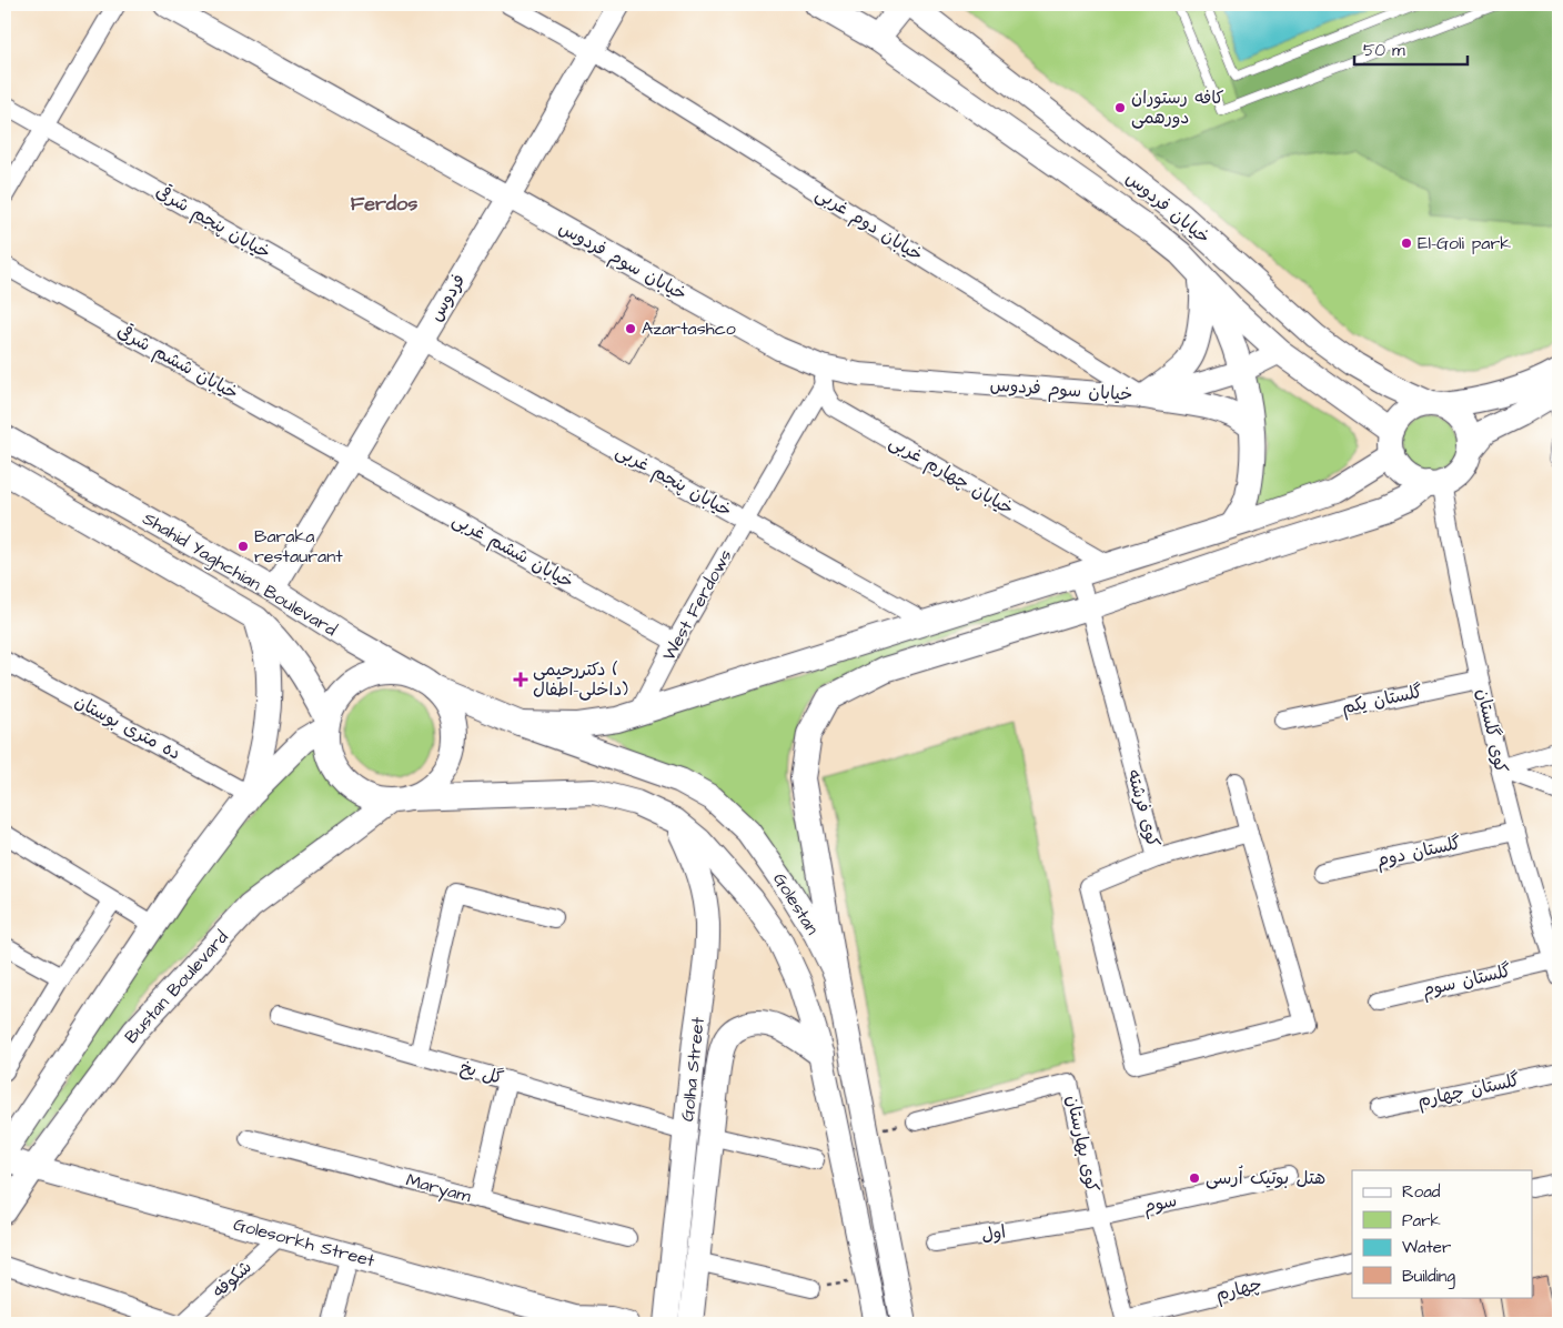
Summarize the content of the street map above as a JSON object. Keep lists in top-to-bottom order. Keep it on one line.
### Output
{"streets":{"main road":["خیابان فردوس","Shahid Yaghchian Boulevard","Golestan","Bustan Boulevard","Golha Street","Golesorkh Street"],"street":["خیابان پنجم شرقی","خیابان دوم غربی","خیابان سوم فردوس","فردوس","خیابان ششم شرقی","خیابان چهارم غربی","خیابان پنجم غربی","خیابان ششم غربی","West Ferdows","گلستان یکم","ده متری بوستان","کوی گلستان","کوی فرشته","گلستان دوم","گلستان سوم","گل یخ","گلستان چهارم","کوی بهارستان","Maryam","سوم","اول","شکوفه","چهارم"]},"crossings":[["خیابان فردوس","خیابان سوم فردوس"],["خیابان فردوس","کوی گلستان"],["خیابان پنجم شرقی","فردوس"],["خیابان پنجم شرقی","خیابان پنجم غربی"],["خیابان دوم غربی","خیابان سوم فردوس"],["خیابان دوم غربی","فردوس"],["خیابان سوم فردوس","فردوس"],["خیابان سوم فردوس","خیابان چهارم غربی"],["خیابان سوم فردوس","West Ferdows"],["فردوس","خیابان ششم شرقی"],["فردوس","خیابان پنجم غربی"],["فردوس","خیابان ششم غربی"],["فردوس","Shahid Yaghchian Boulevard"],["خیابان ششم شرقی","خیابان ششم غربی"],["خیابان چهارم غربی","West Ferdows"],["خیابان پنجم غربی","West Ferdows"],["خیابان ششم غربی","West Ferdows"],["Shahid Yaghchian Boulevard","Golestan"],["Shahid Yaghchian Boulevard","Bustan Boulevard"],["گلستان یکم","کوی گلستان"],["کوی گلستان","گلستان دوم"],["کوی گلستان","گلستان سوم"],["Golestan","Bustan Boulevard"],["Golestan","Golha Street"],["Bustan Boulevard","Golesorkh Street"],["Golha Street","گل یخ"],["کوی بهارستان","سوم"],["کوی بهارستان","اول"],["کوی بهارستان","چهارم"],["سوم","اول"],["Golesorkh Street","شکوفه"]],"districts":["Ferdos"],"places":{"other":["کافه رستوران دورهمی","El-Goli park","Azartashco","Baraka restaurant","هتل بوتیک اُرسی"],"health":["دکتررحیمی ( داخلی-اطفال)"]},"legend":["Road","Park","Water","Building"],"scale_bar":"50 m"}
